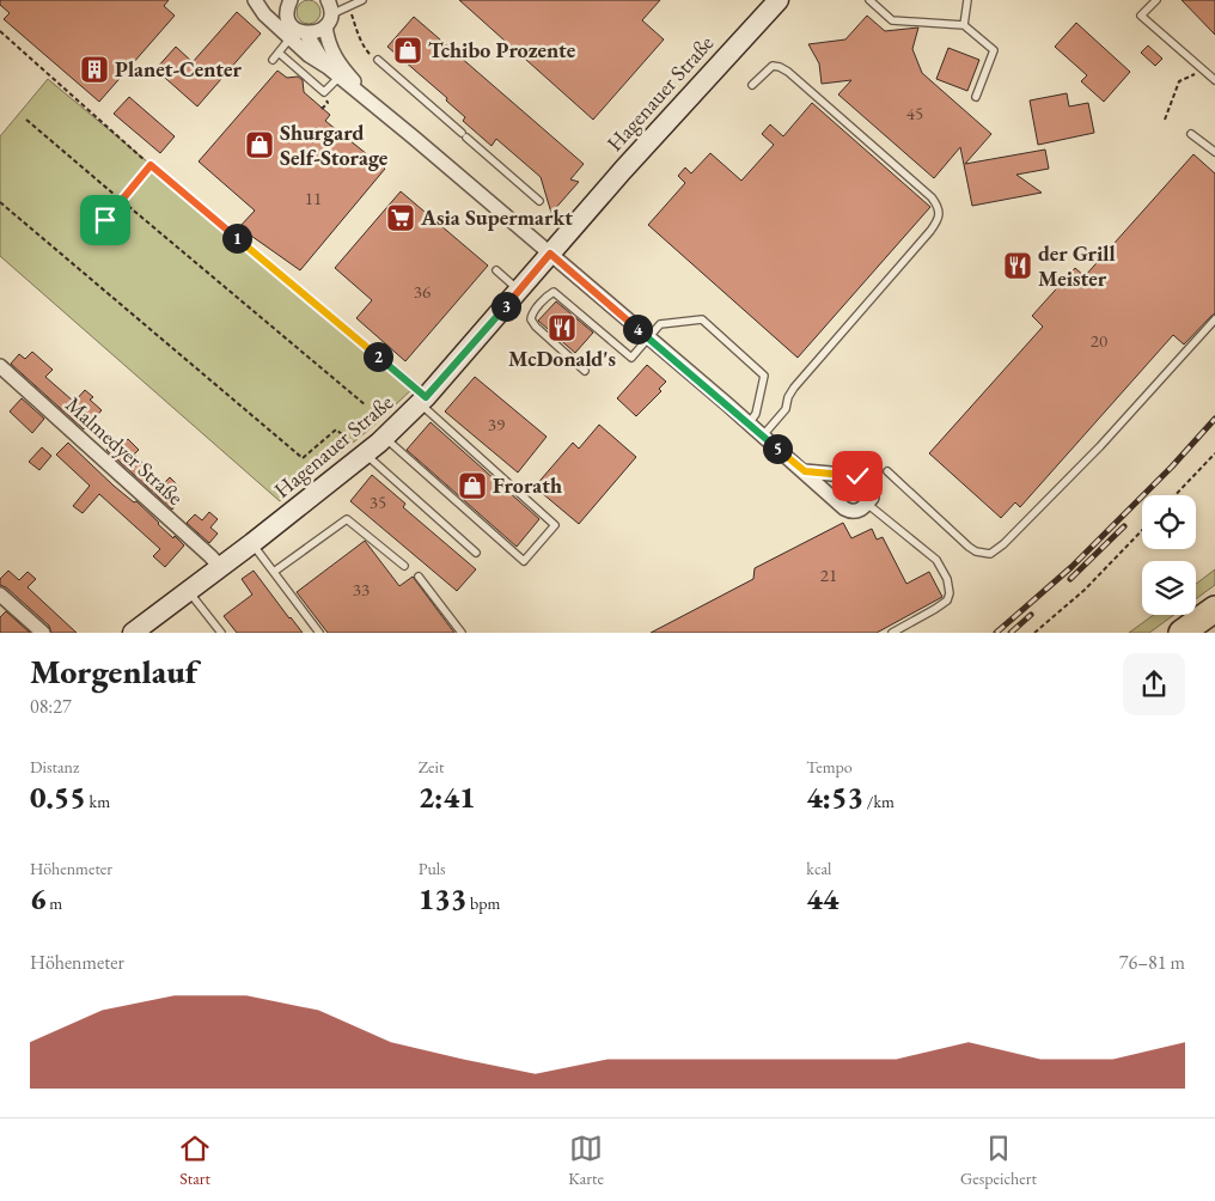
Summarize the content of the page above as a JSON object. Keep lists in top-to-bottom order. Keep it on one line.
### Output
{"streets":{"street":["Hagenauer Straße","Malmedyer Straße"]},"crossings":[["Hagenauer Straße","Malmedyer Straße"]],"places":{"shop":["Tchibo Prozente","Shurgard Self-Storage","Frorath"],"building":["Planet-Center"],"supermarket":["Asia Supermarkt"],"restaurant":["der Grill Meister","McDonald's"]},"house_numbers":["45","11","36","20","39","35","21","33"],"page":{"pins":["1","3","4","2","5"],"heading":["Morgenlauf","08:27"],"stats":[["Distanz","0.55 km"],["Zeit","2:41"],["Tempo","4:53 /km"],["Höhenmeter","6 m"],["Puls","133 bpm"],["kcal","44"]],"chart":["Höhenmeter","76–81 m"],"tabs":["Start","Karte","Gespeichert"]}}
